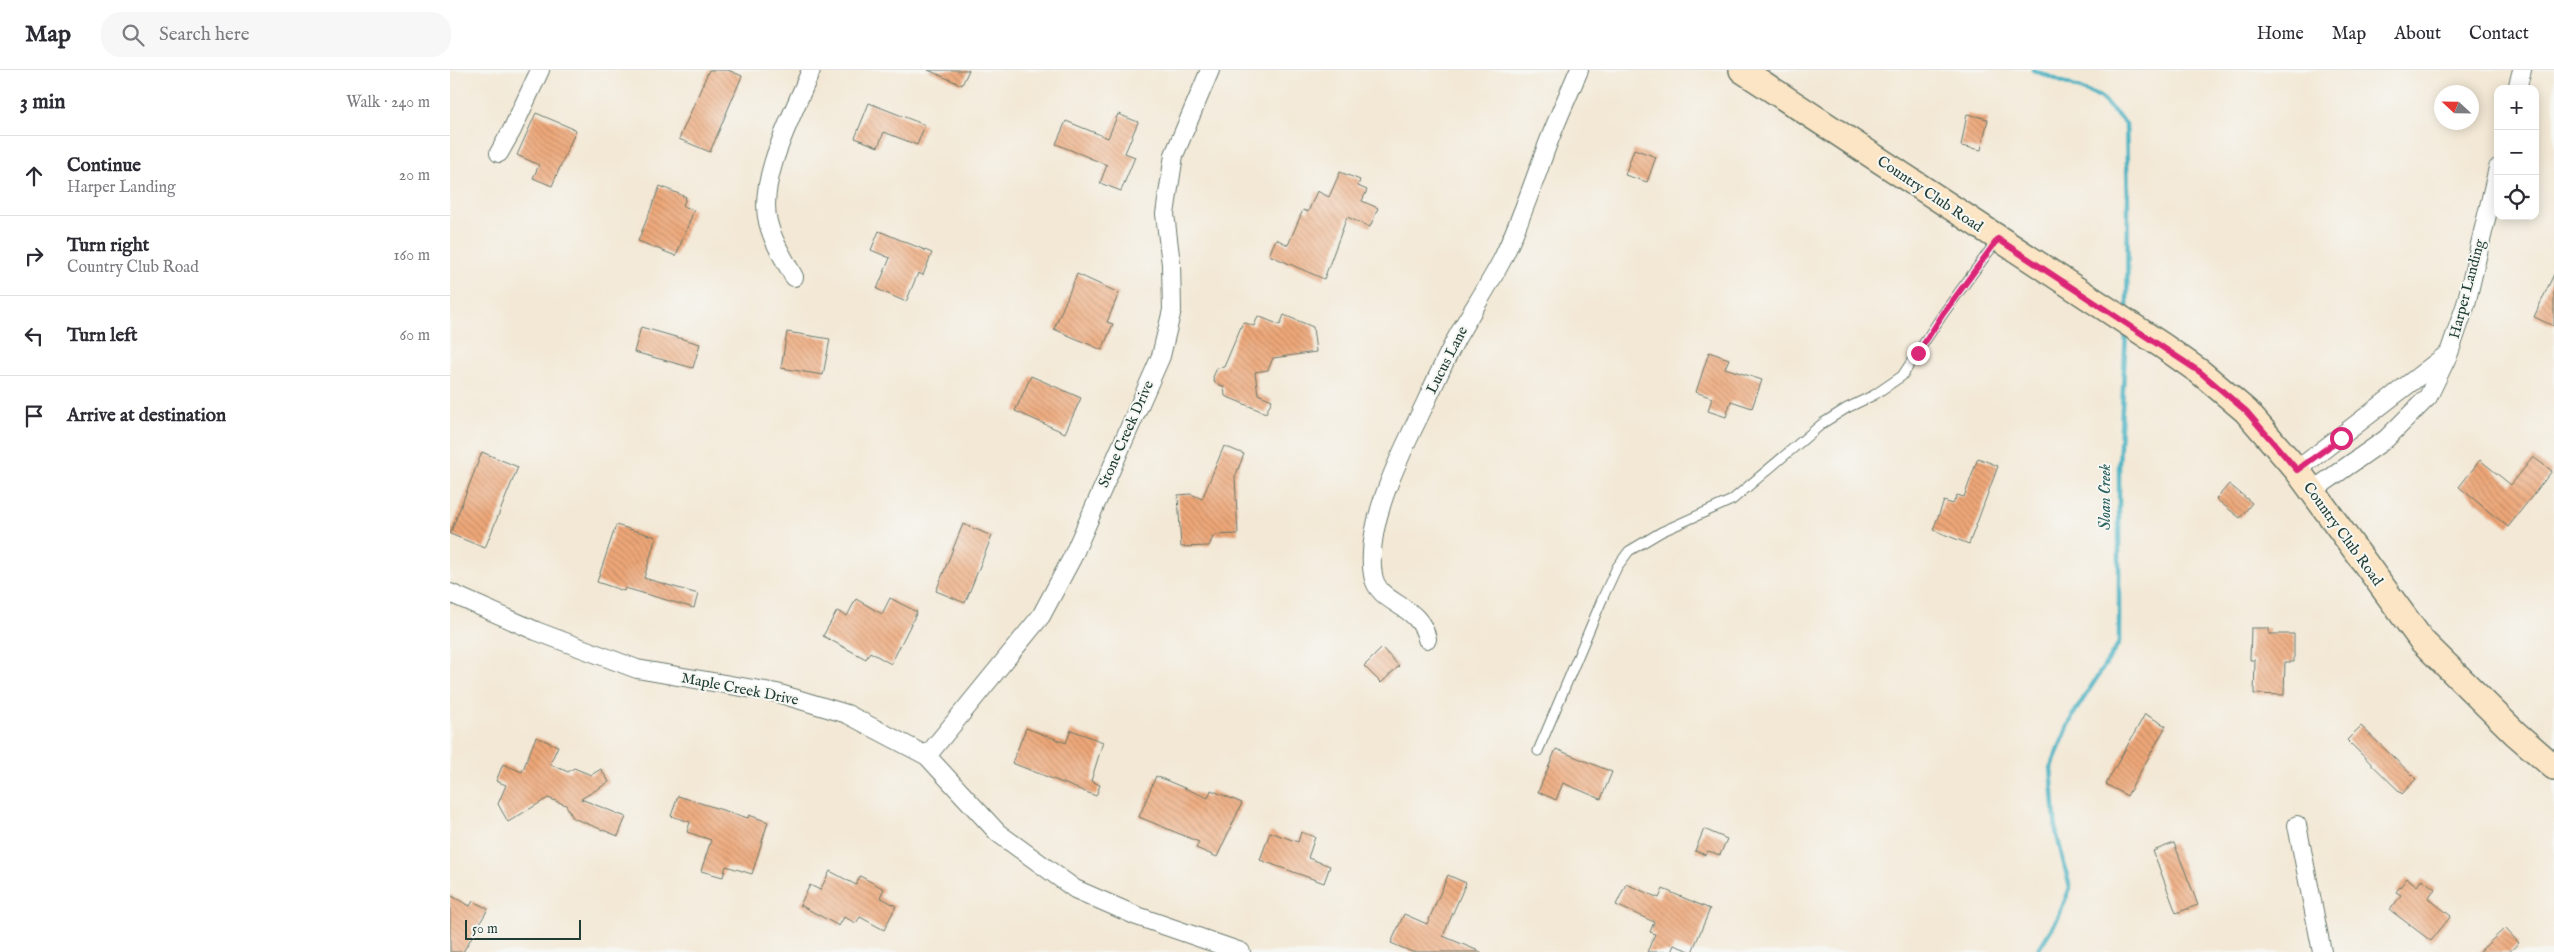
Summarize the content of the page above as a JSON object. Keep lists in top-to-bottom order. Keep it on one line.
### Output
{"streets":{"main road":["Country Club Road"],"street":["Harper Landing","Lucus Lane","Stone Creek Drive","Maple Creek Drive"]},"crossings":[["Country Club Road","Harper Landing"],["Stone Creek Drive","Maple Creek Drive"]],"water":["Sloan Creek"],"scale_bar":"50 m","north":"left","page":{"header":"Map","search":"Search here","nav":["Home","Map","About","Contact"],"heading":["3 min","Walk · 240 m"],"map_buttons":["+","−"],"list":[["Continue","Harper Landing","20 m"],["Turn right","Country Club Road","160 m"],["Turn left","60 m"],"Arrive at destination"],"scale":"50 m"}}
